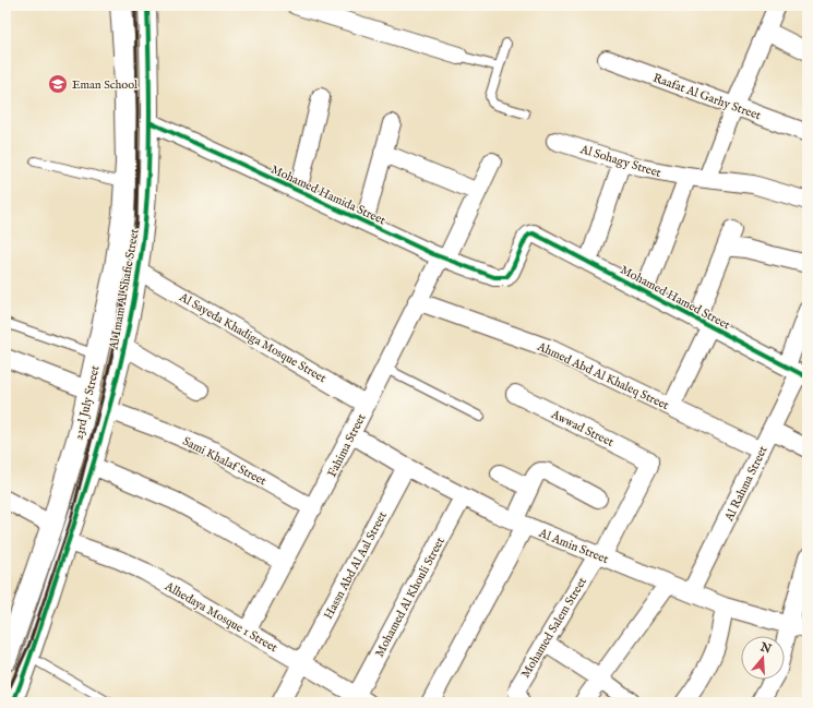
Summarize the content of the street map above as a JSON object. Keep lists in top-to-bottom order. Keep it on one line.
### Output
{"streets":{"street":["Raafat Al Garhy Street","Al Sohagy Street","Mohamed Hamida Street","Al Imam Al Shafie Street","Mohamed Hamed Street","Al Sayeda Khadiga Mosque Street","Ahmed Abd Al Khaleq Street","23rd July Street","Awwad Street","Fahima Street","Sami Khalaf Street","Al Rahma Street","Al Amin Street","Hassn Abd Al Aal Street","Mohamed Al Khouli Street","Alhedaya Mosque 1 Street","Mohamed Salem Street"]},"crossings":[["Mohamed Hamida Street","Al Imam Al Shafie Street"],["Mohamed Hamida Street","Mohamed Hamed Street"],["Mohamed Hamida Street","Fahima Street"],["Al Imam Al Shafie Street","Al Sayeda Khadiga Mosque Street"],["Al Imam Al Shafie Street","Sami Khalaf Street"],["Al Imam Al Shafie Street","Alhedaya Mosque 1 Street"],["Mohamed Hamed Street","Al Rahma Street"],["Al Sayeda Khadiga Mosque Street","Fahima Street"],["Ahmed Abd Al Khaleq Street","Fahima Street"],["Ahmed Abd Al Khaleq Street","Al Rahma Street"],["Awwad Street","Mohamed Salem Street"],["Fahima Street","Sami Khalaf Street"],["Fahima Street","Al Amin Street"],["Fahima Street","Alhedaya Mosque 1 Street"],["Al Rahma Street","Al Amin Street"],["Al Amin Street","Hassn Abd Al Aal Street"],["Al Amin Street","Mohamed Al Khouli Street"],["Al Amin Street","Mohamed Salem Street"],["Hassn Abd Al Aal Street","Alhedaya Mosque 1 Street"],["Mohamed Al Khouli Street","Alhedaya Mosque 1 Street"]],"places":{"school or university":["Eman School"]},"north":"top"}
